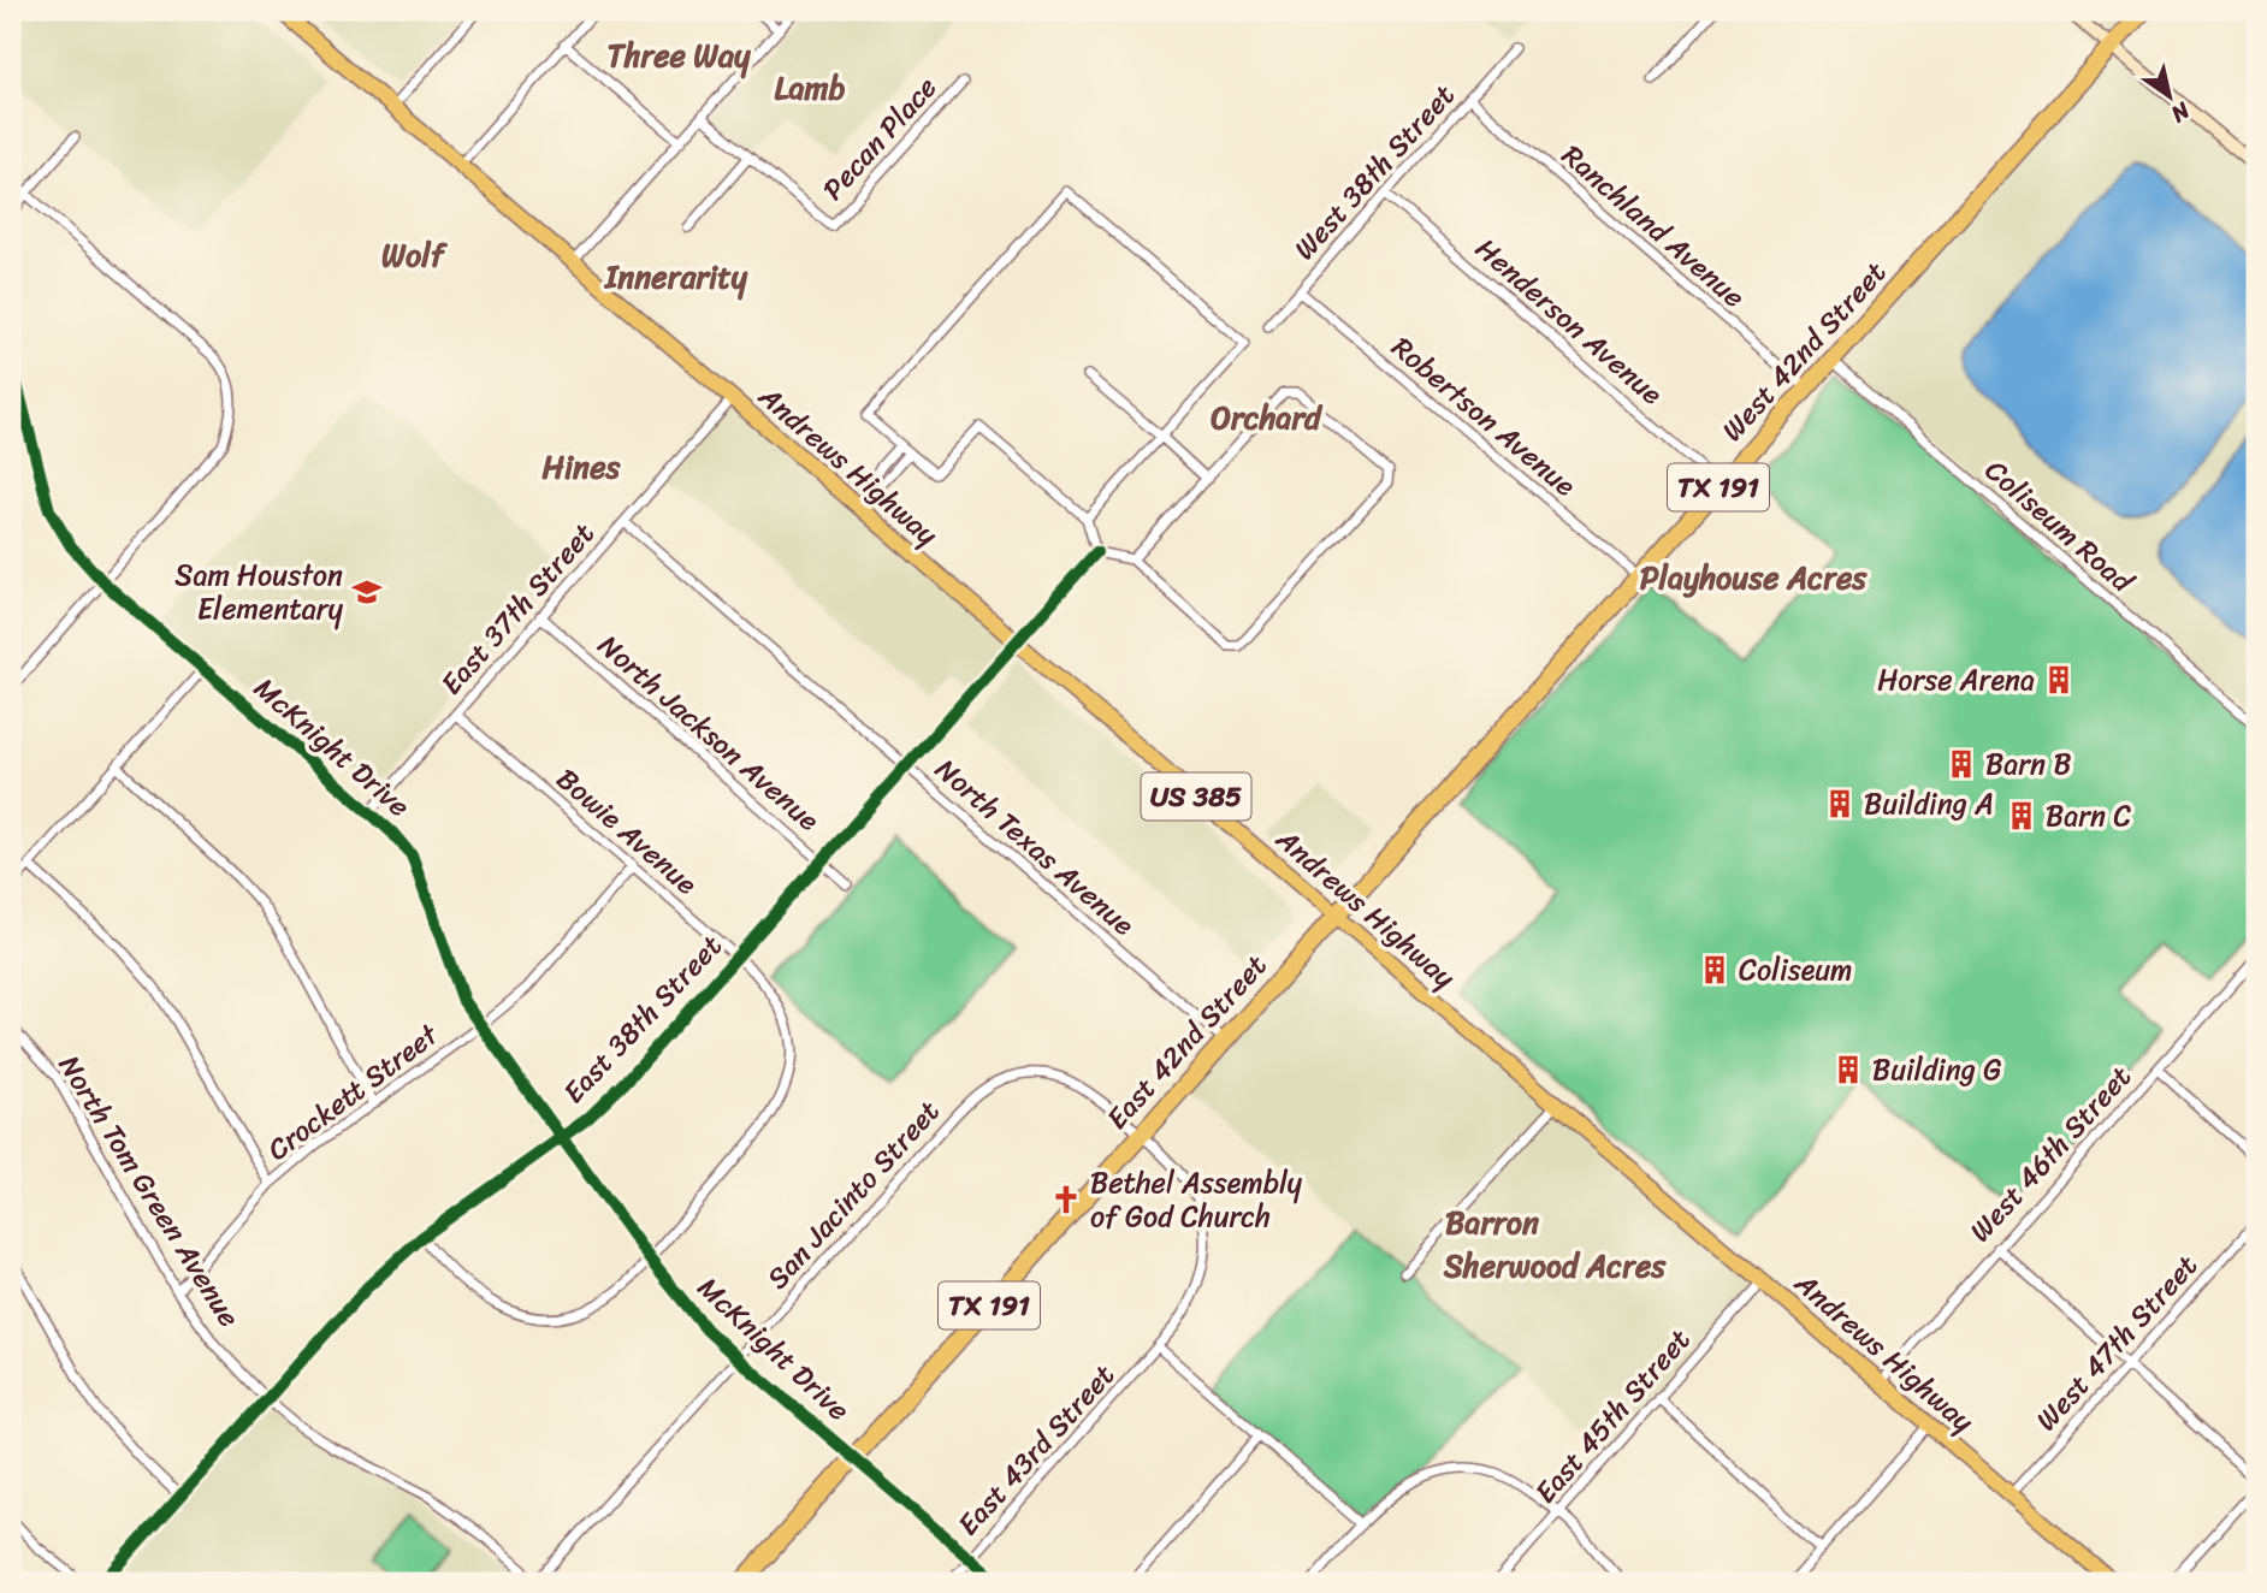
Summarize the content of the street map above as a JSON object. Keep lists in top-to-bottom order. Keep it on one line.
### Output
{"streets":{"highway":["West 42nd Street","TX 191","East 42nd Street"],"main road":["Andrews Highway","US 385"],"street":["Pecan Place","West 38th Street","Ranchland Avenue","Henderson Avenue","Robertson Avenue","Coliseum Road","East 37th Street","North Jackson Avenue","McKnight Drive","Bowie Avenue","North Texas Avenue","East 38th Street","Crockett Street","West 46th Street","North Tom Green Avenue","San Jacinto Street","West 47th Street","East 45th Street","East 43rd Street"]},"crossings":[["West 38th Street","Ranchland Avenue"],["West 38th Street","Henderson Avenue"],["West 38th Street","Robertson Avenue"],["Ranchland Avenue","West 42nd Street"],["Henderson Avenue","West 42nd Street"],["West 42nd Street","Robertson Avenue"],["West 42nd Street","Andrews Highway"],["West 42nd Street","Coliseum Road"],["West 42nd Street","East 42nd Street"],["Andrews Highway","East 37th Street"],["Andrews Highway","East 38th Street"],["Andrews Highway","East 42nd Street"],["Andrews Highway","West 46th Street"],["Andrews Highway","West 47th Street"],["Andrews Highway","East 45th Street"],["East 37th Street","North Jackson Avenue"],["East 37th Street","McKnight Drive"],["East 37th Street","Bowie Avenue"],["East 37th Street","North Texas Avenue"],["North Jackson Avenue","East 38th Street"],["McKnight Drive","Bowie Avenue"],["McKnight Drive","East 38th Street"],["McKnight Drive","East 42nd Street"],["McKnight Drive","Crockett Street"],["McKnight Drive","San Jacinto Street"],["McKnight Drive","East 43rd Street"],["Bowie Avenue","East 38th Street"],["Bowie Avenue","Crockett Street"],["North Texas Avenue","East 38th Street"],["North Texas Avenue","East 42nd Street"],["East 38th Street","North Tom Green Avenue"],["East 42nd Street","San Jacinto Street"],["Crockett Street","North Tom Green Avenue"],["North Tom Green Avenue","San Jacinto Street"],["San Jacinto Street","East 43rd Street"]],"districts":["Three Way","Lamb","Wolf","Innerarity","Orchard","Hines","Playhouse Acres","Barron","Sherwood Acres"],"places":{"school or university":["Sam Houston Elementary"],"building":["Horse Arena","Barn B","Building A","Barn C","Coliseum","Building G"],"church":["Bethel Assembly of God Church"]},"north":"bottom right"}
